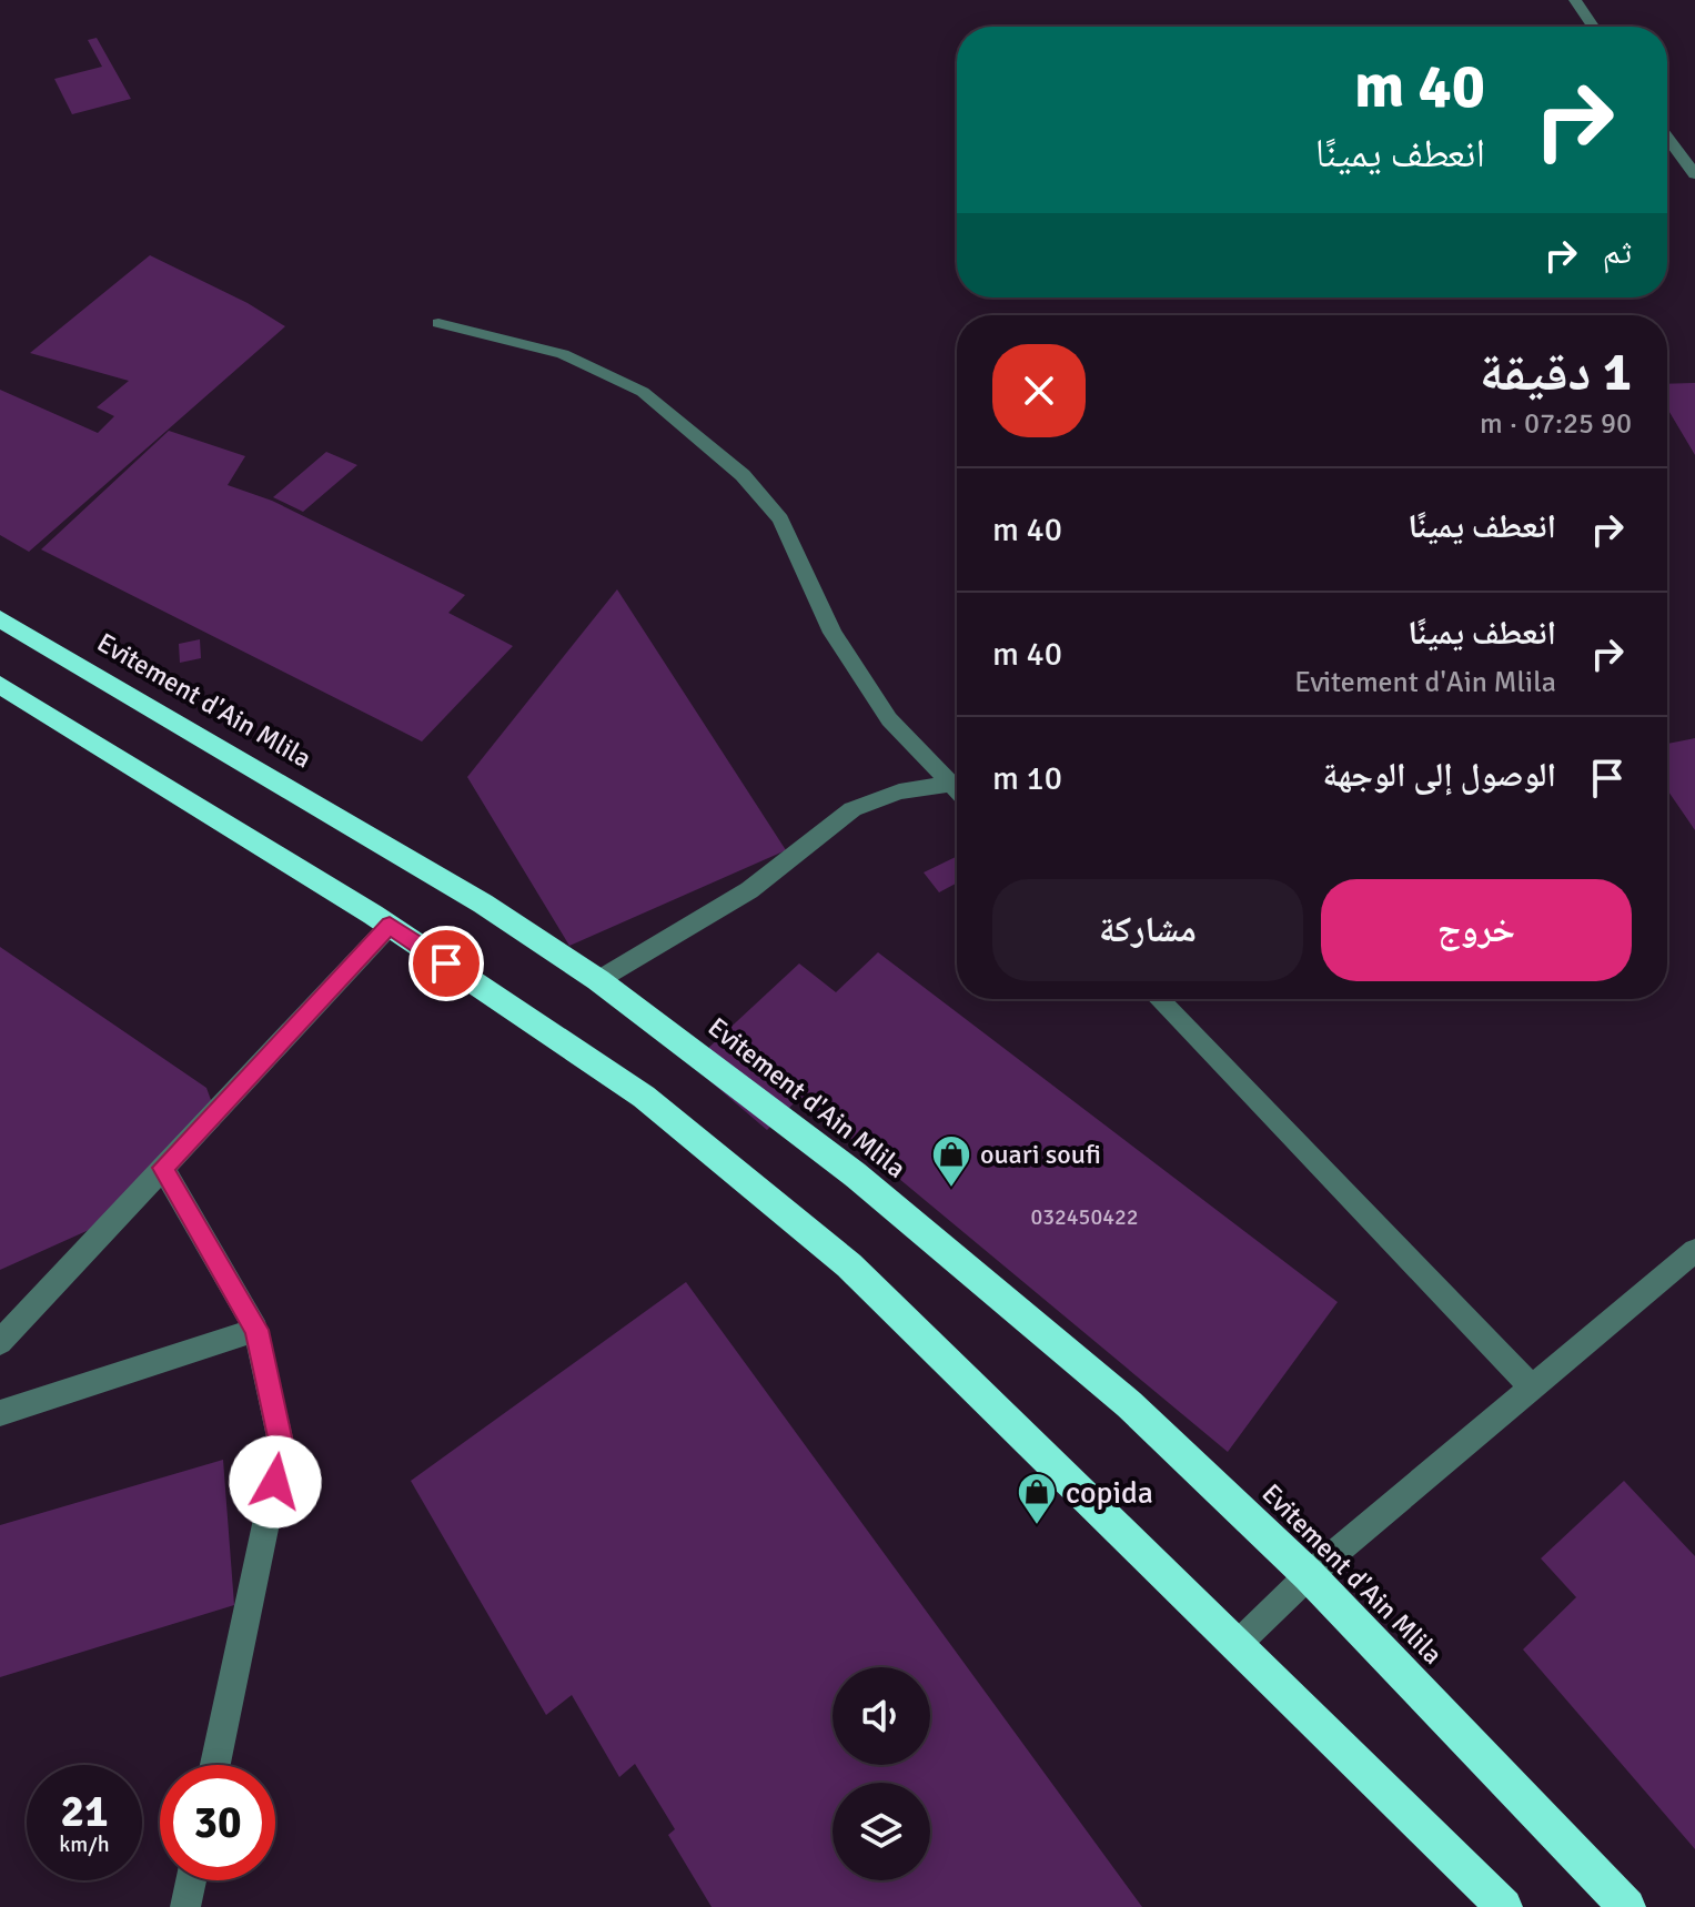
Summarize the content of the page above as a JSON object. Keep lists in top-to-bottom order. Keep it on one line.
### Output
{"streets":{"highway":["Evitement d'Ain Mlila"]},"places":{"shop":["ouari soufi","copida"]},"house_numbers":["032450422"],"page":{"turn":["40 m","انعطف يمينًا"],"then":"ثم","heading":["1 دقيقة","90 m · 07:25"],"list":[{"name":"انعطف يمينًا","value":"40 m"},{"name":"انعطف يمينًا","note":"Evitement d'Ain Mlila","value":"40 m"},{"name":"الوصول إلى الوجهة","value":"10 m"}],"buttons":["خروج","مشاركة"],"speed":"21 km/h","limit":"30"}}
